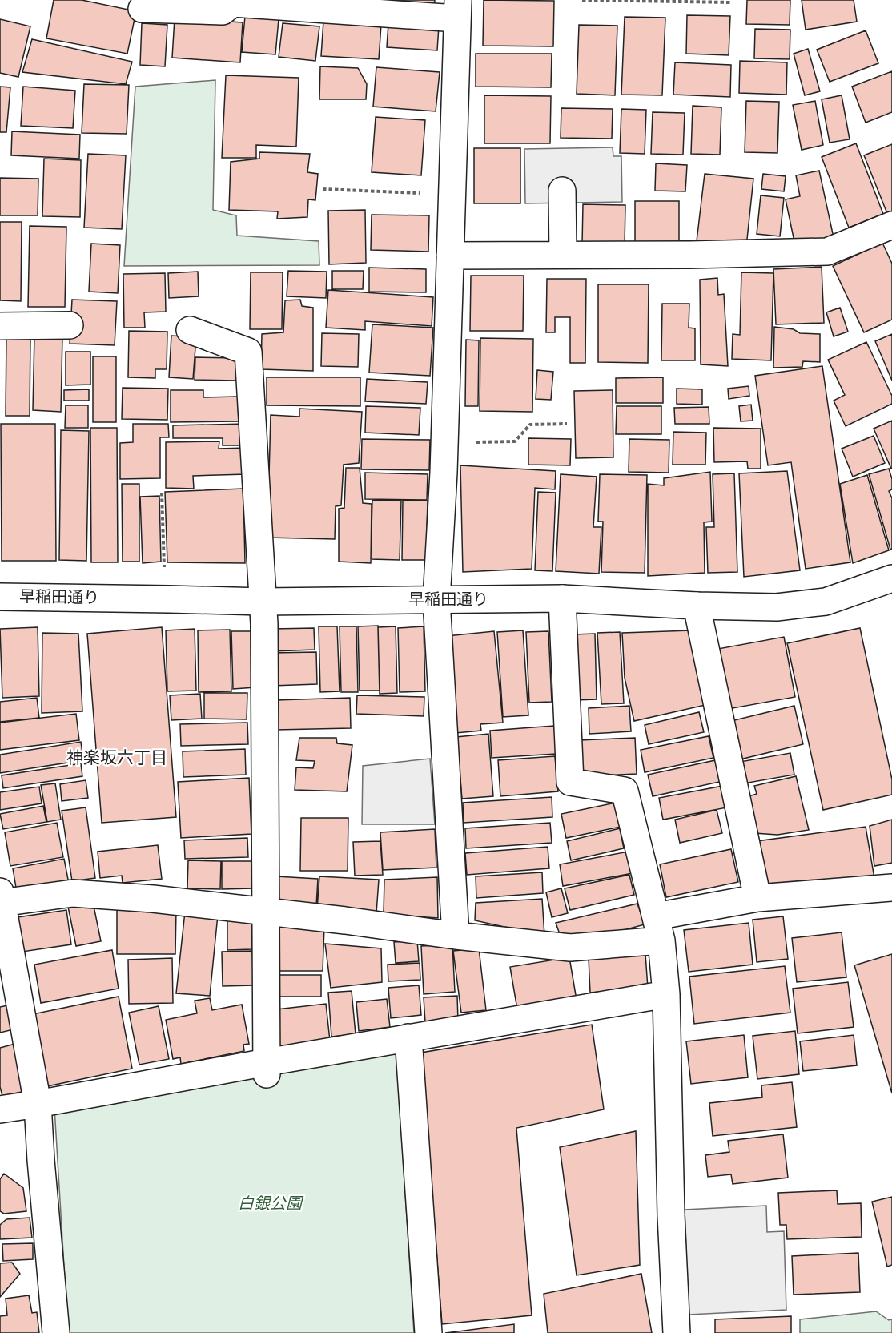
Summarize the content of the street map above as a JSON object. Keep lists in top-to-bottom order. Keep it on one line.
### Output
{"streets":{"street":["早稲田通り"]},"districts":["神楽坂六丁目"],"parks":["白銀公園"]}
